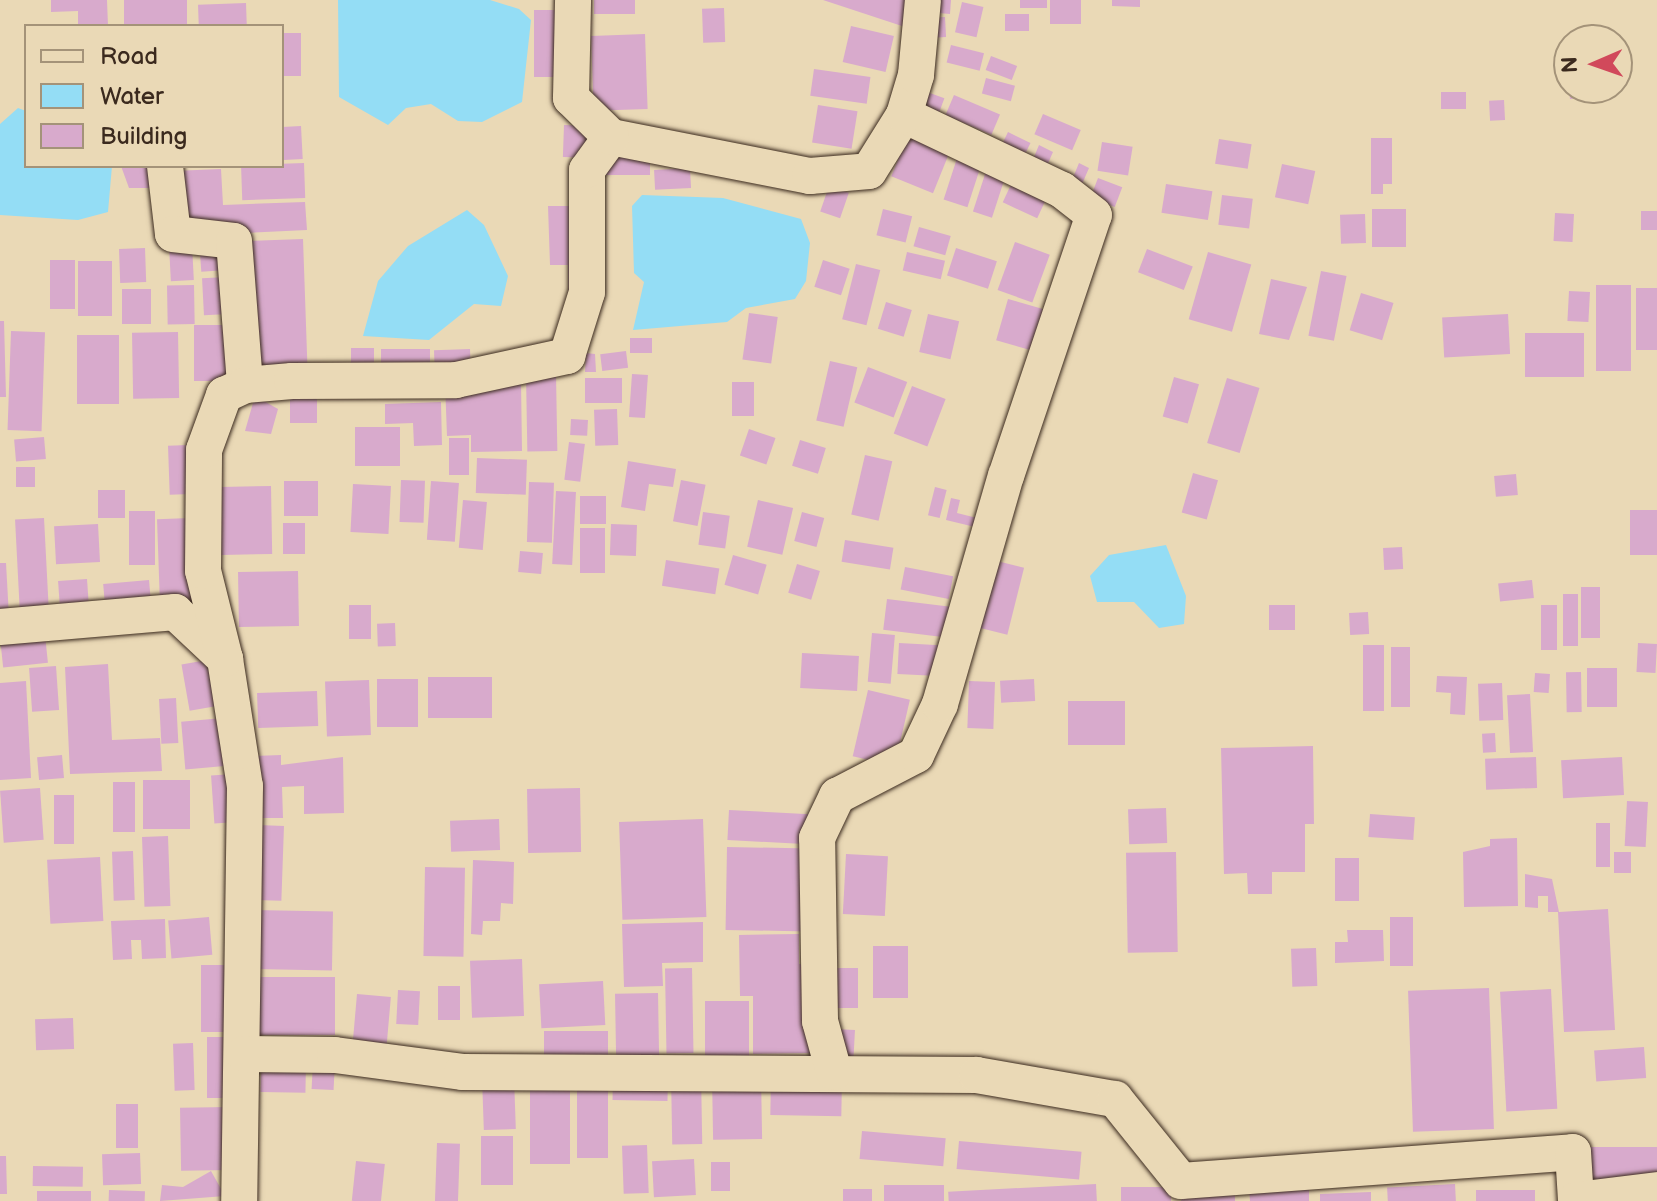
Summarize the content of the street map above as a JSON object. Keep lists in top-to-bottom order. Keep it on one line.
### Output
{"legend":["Road","Water","Building"],"north":"left"}
